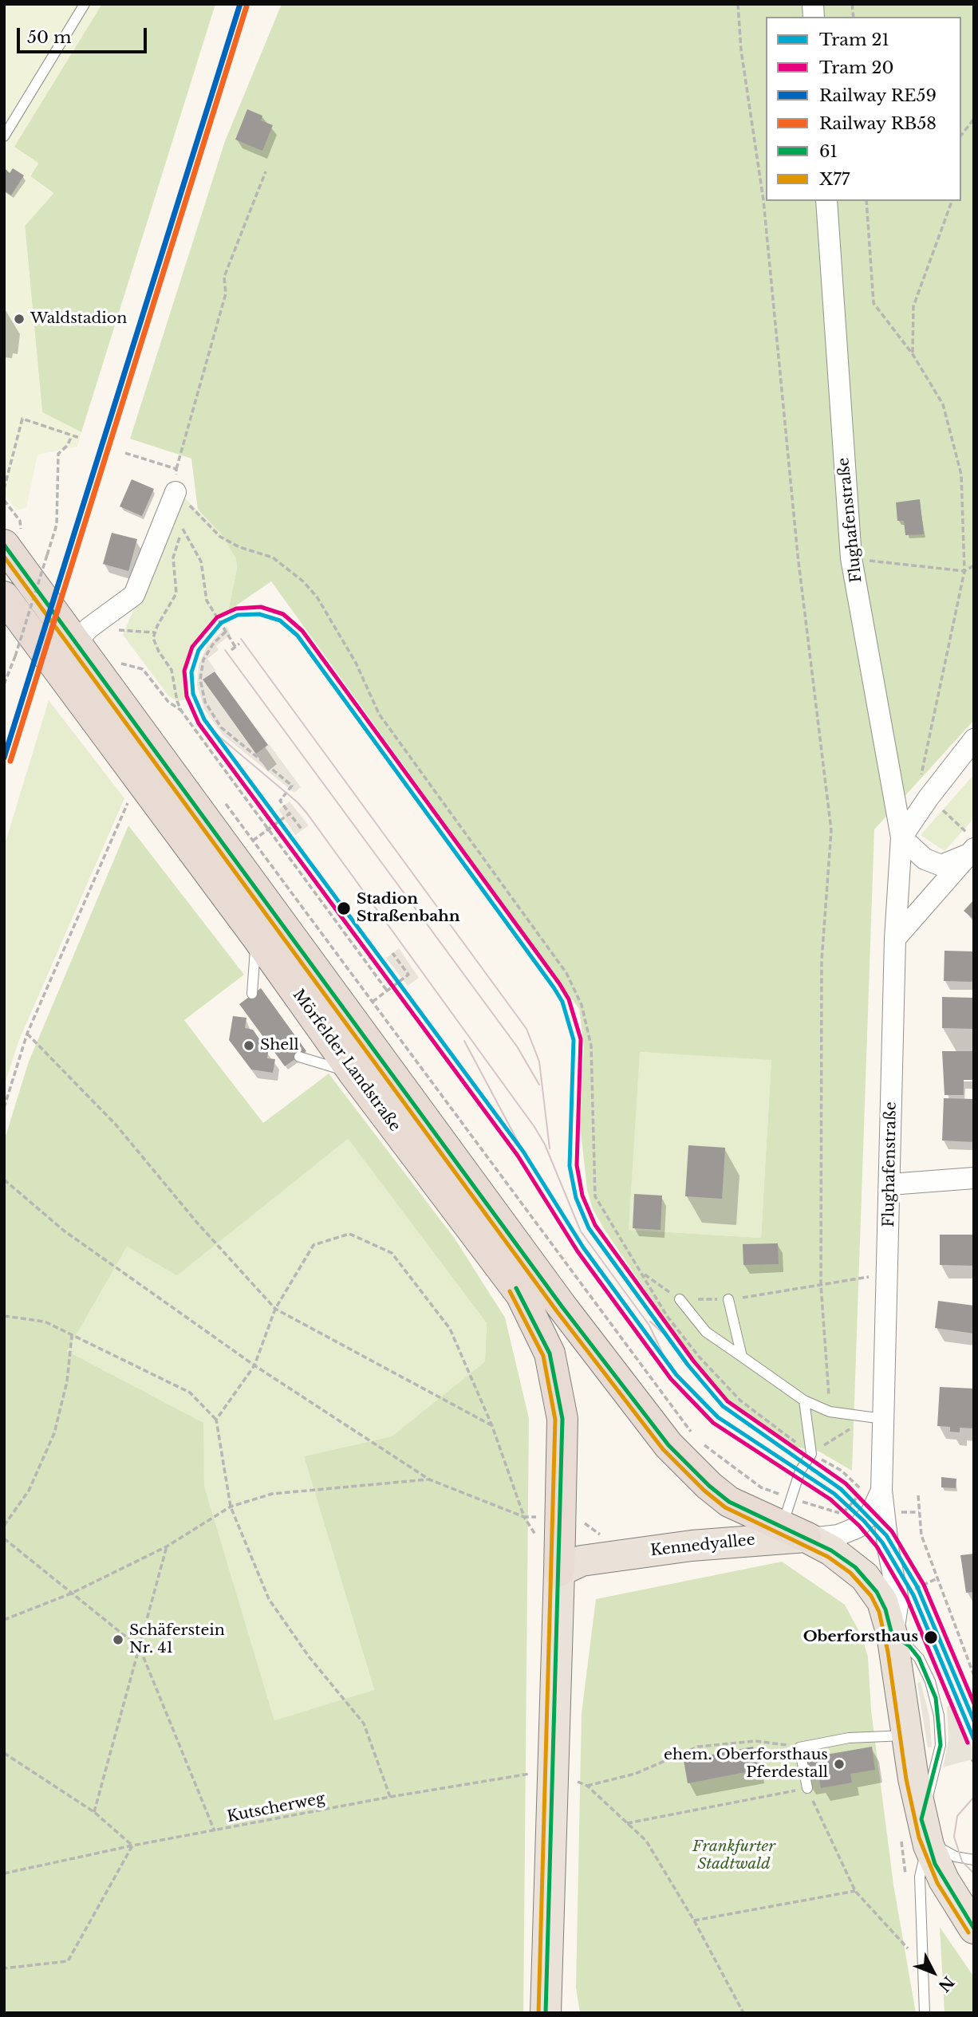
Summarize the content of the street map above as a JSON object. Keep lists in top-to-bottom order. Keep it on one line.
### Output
{"streets":{"highway":["Mörfelder Landstraße"],"main road":["Kennedyallee"],"street":["Flughafenstraße"],"path":["Kutscherweg"]},"crossings":[["Flughafenstraße","Mörfelder Landstraße"],["Flughafenstraße","Kennedyallee"],["Mörfelder Landstraße","Kennedyallee"]],"parks":["Frankfurter Stadtwald"],"places":["Waldstadion","Stadion Straßenbahn","Shell","Oberforsthaus","Schäferstein Nr. 41","ehem. Oberforsthaus Pferdestall"],"lines":["rail line RE59","rail line RB58","transit line 61","transit line X77","tram line 20","tram line 21"],"legend":["Tram 21","Tram 20","Railway RE59","Railway RB58","61","X77"],"scale_bar":"50 m","north":"bottom right"}
